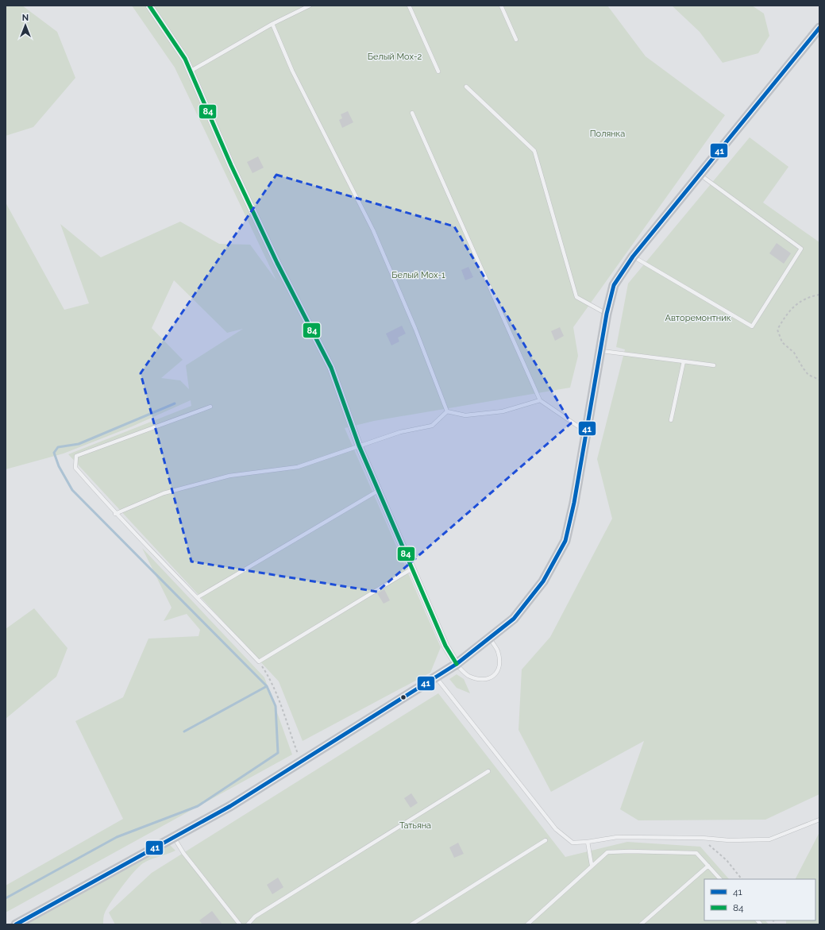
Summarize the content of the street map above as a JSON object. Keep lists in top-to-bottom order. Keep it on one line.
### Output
{"parks":["Белый Мох-2","Полянка","Белый Мох-1","Авторемонтник","Татьяна"],"lines":["transit line 84","transit line 41"],"legend":["41","84"],"north":"top"}
